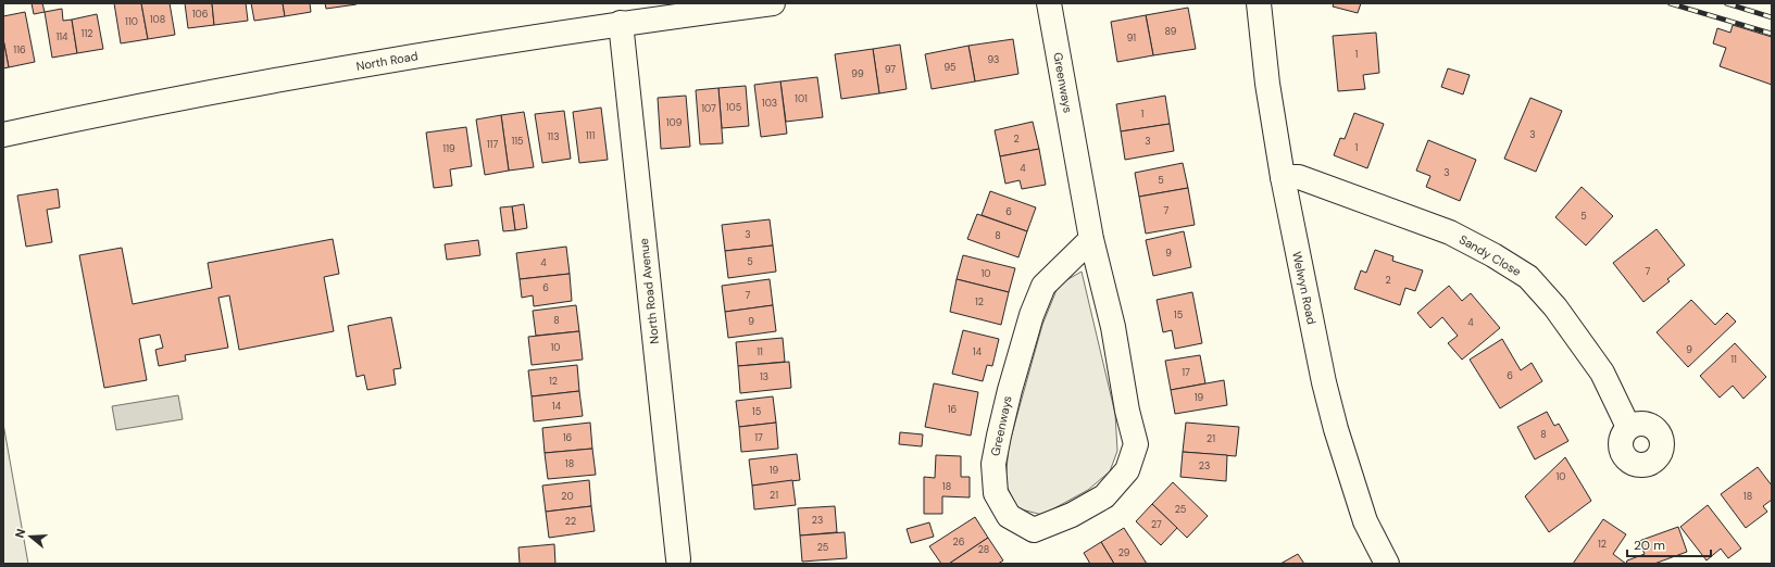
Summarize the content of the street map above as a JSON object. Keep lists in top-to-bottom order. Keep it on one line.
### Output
{"streets":{"street":["North Road","Greenways","Sandy Close","Welwyn Road","North Road Avenue"]},"crossings":[["North Road","North Road Avenue"],["Sandy Close","Welwyn Road"]],"house_numbers":["106","108","110","89","112","114","91","116","1","93","95","97","99","101","103","105","107","1","109","3","111","113","2","115","3","117","1","119","4","3","5","7","6","5","3","8","9","5","4","7","10","2","6","7","12","15","8","9","4","10","9","11","14","11","17","6","13","12","19","14","16","15","8","16","17","21","18","23","19","10","18","21","20","18","25","23","22","27","26","12","25","28","29"],"scale_bar":"20 m","north":"left"}
